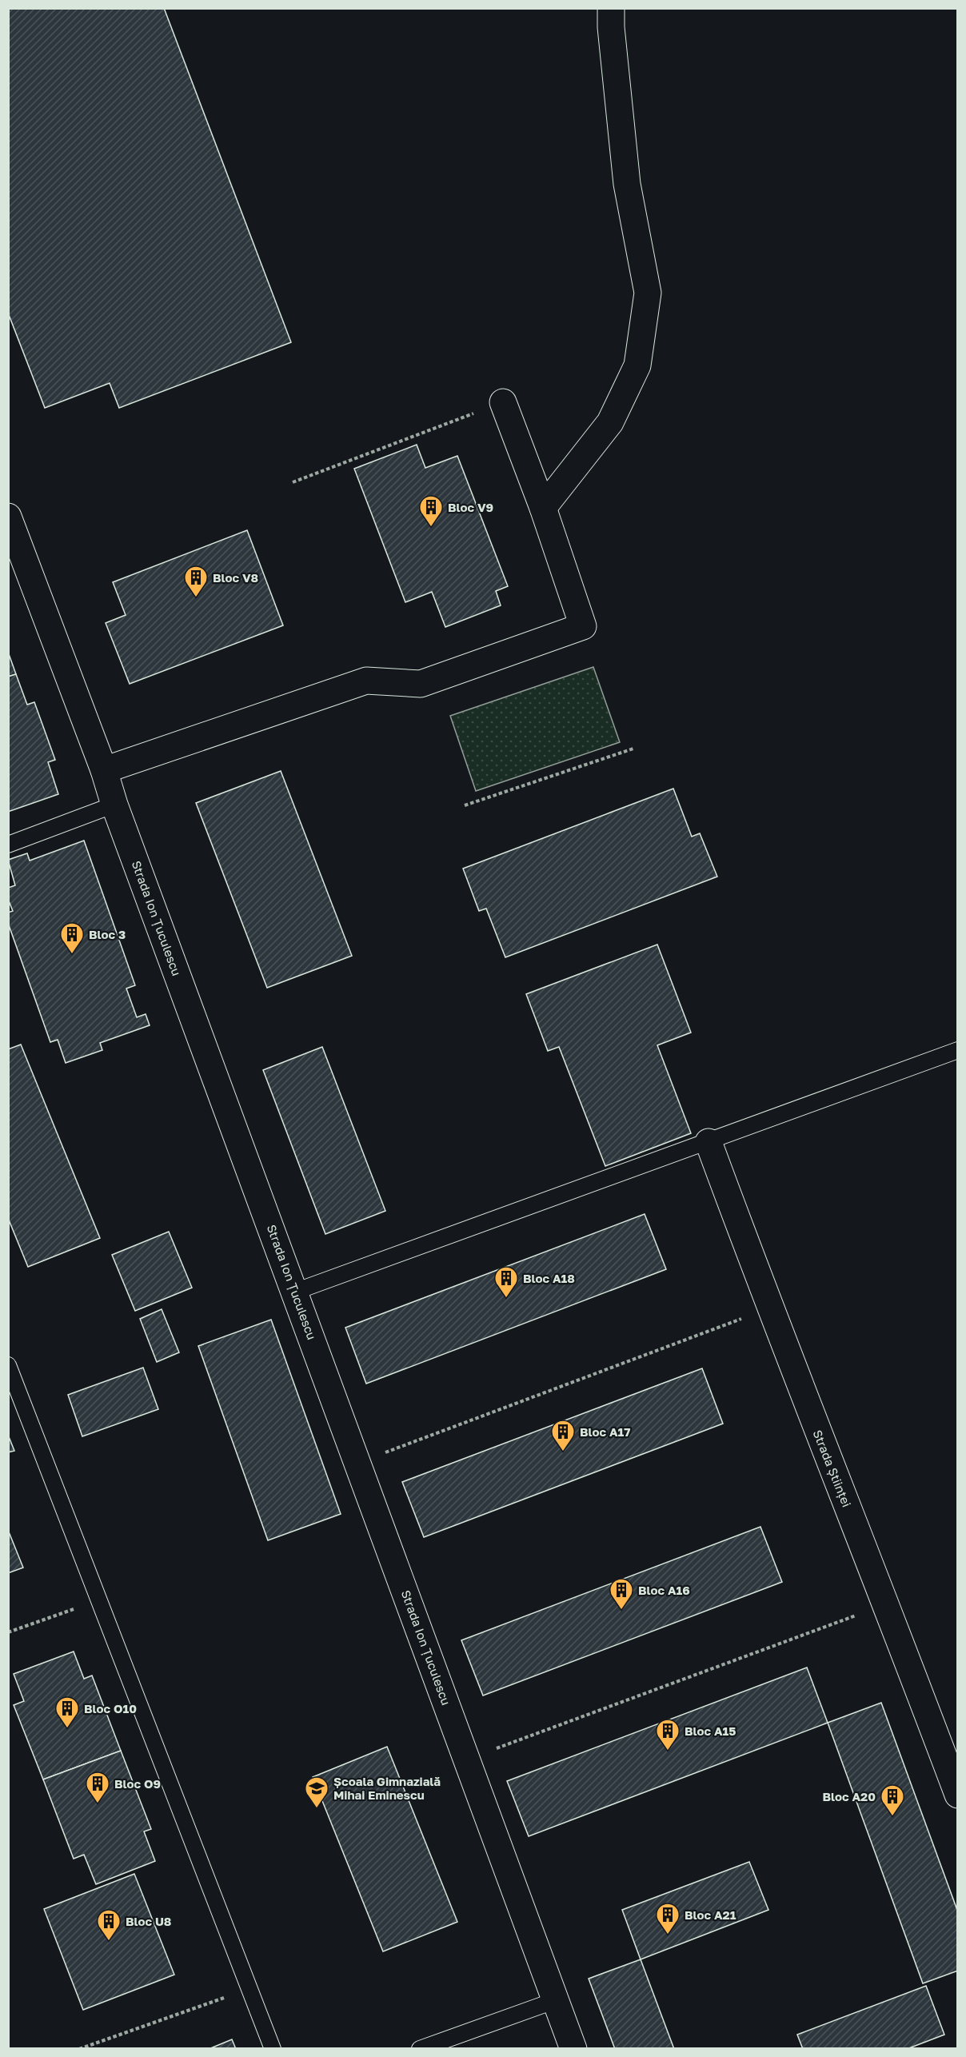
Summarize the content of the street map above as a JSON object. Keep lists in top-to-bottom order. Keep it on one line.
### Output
{"streets":{"street":["Strada Ion Țuculescu","Strada Științei"]},"places":{"building":["Bloc V9","Bloc V8","Bloc 3","Bloc A18","Bloc A17","Bloc A16","Bloc O10","Bloc A15","Bloc O9","Bloc A20","Bloc A21","Bloc U8"],"school or university":["Școala Gimnazială Mihai Eminescu"]}}
